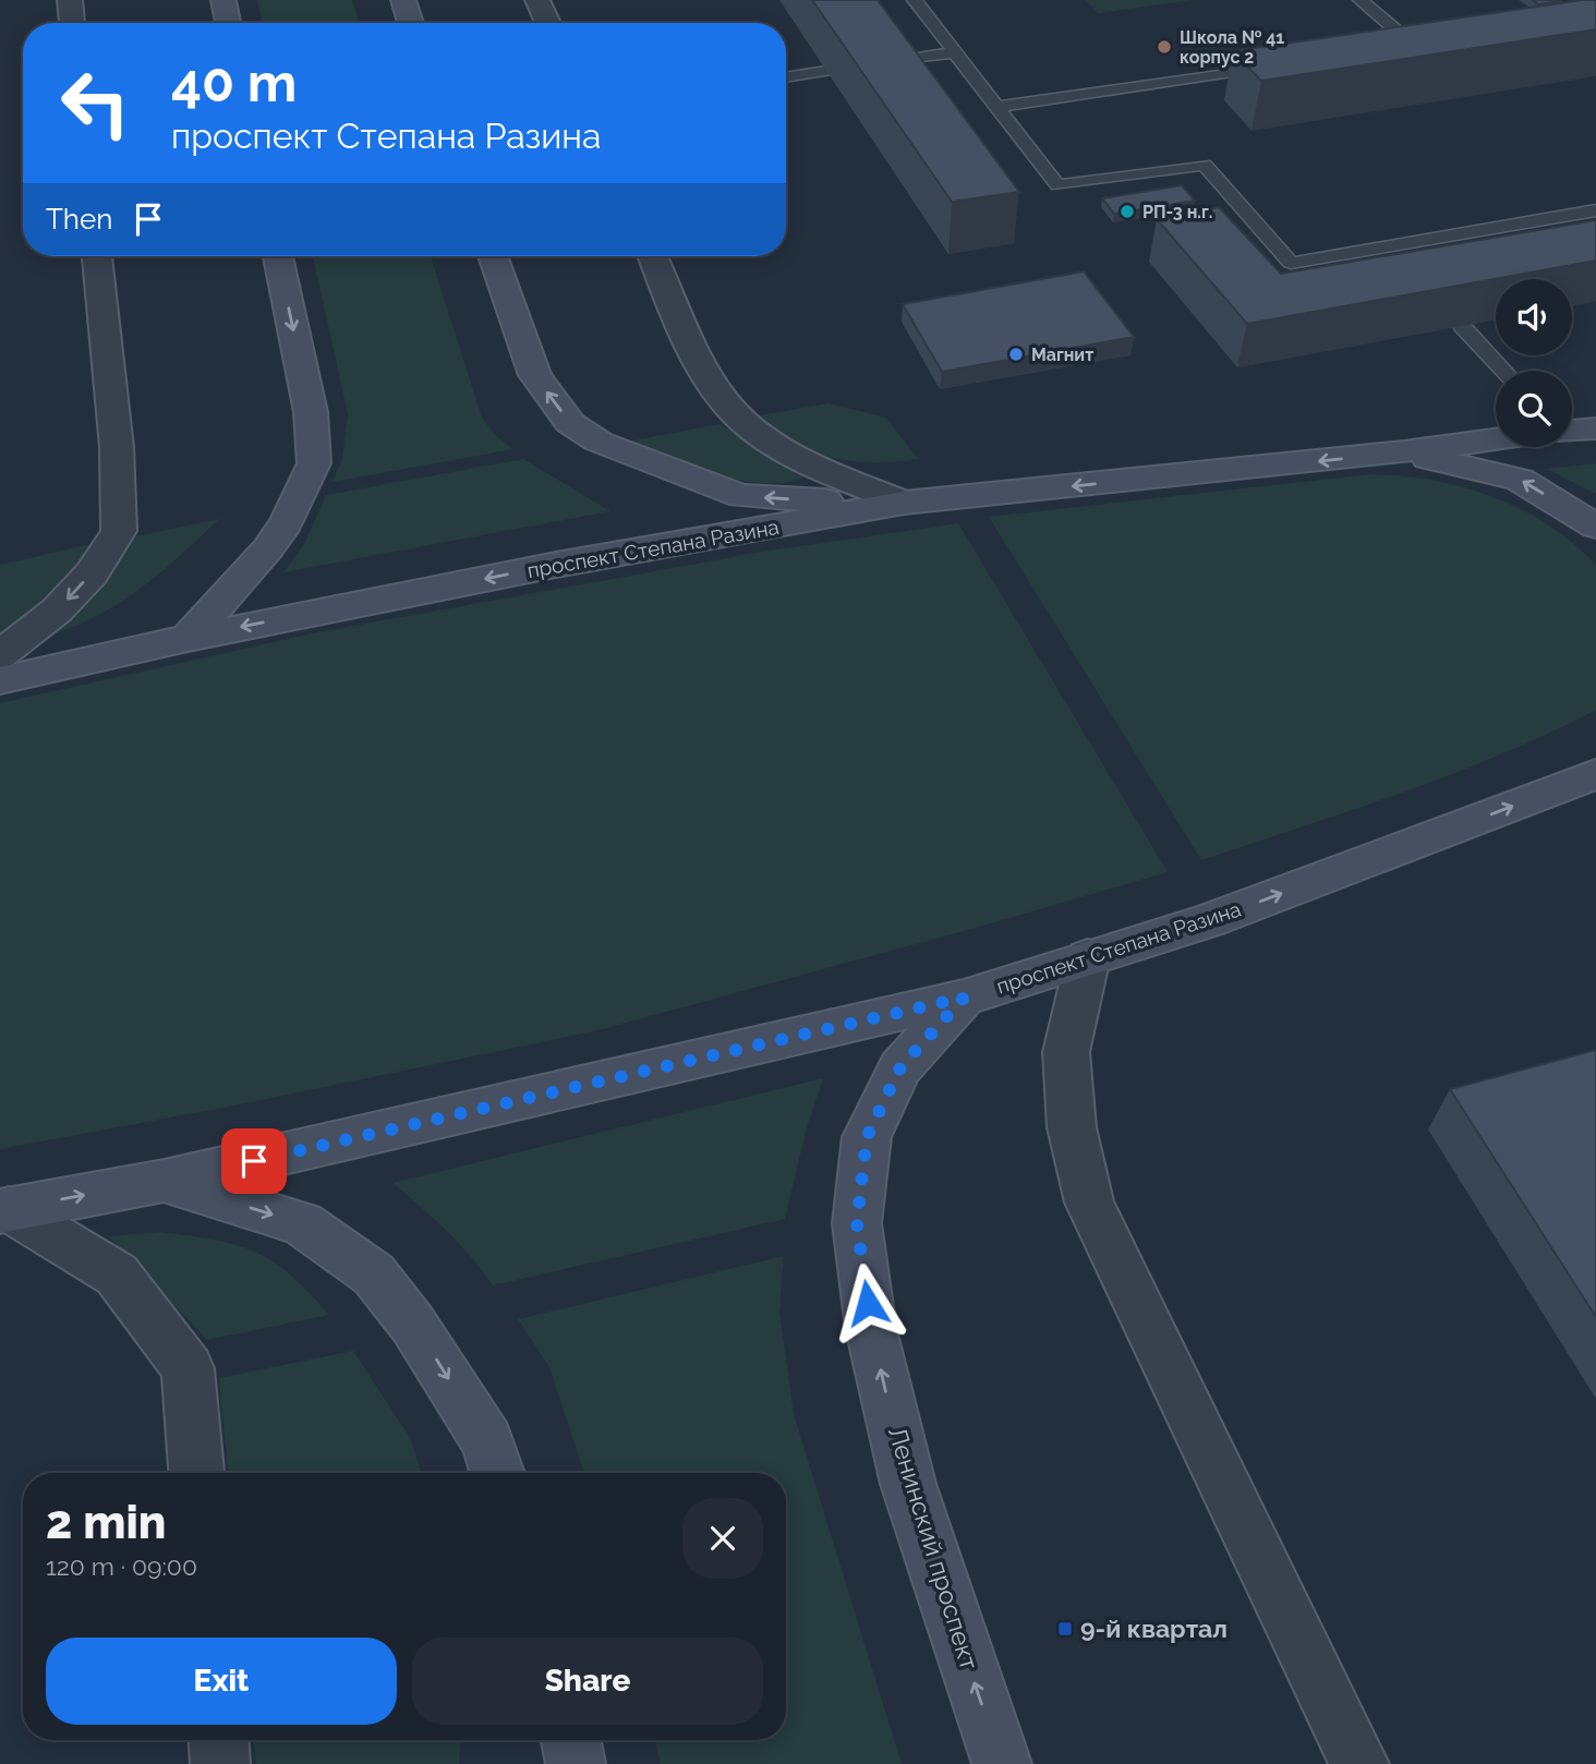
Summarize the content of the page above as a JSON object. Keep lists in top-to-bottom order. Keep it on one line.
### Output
{"streets":{"main road":["проспект Степана Разина","Ленинский проспект"]},"crossings":[["проспект Степана Разина","Ленинский проспект"]],"one_way":["Ленинский проспект"],"places":{"other":["Школа № 41 корпус 2","РП-3 н.г.","Магнит"],"transit":["9-й квартал"]},"page":{"turn":["40 m","проспект Степана Разина"],"then":"Then","heading":["2 min","120 m · 09:00"],"buttons":["Exit","Share"]}}
